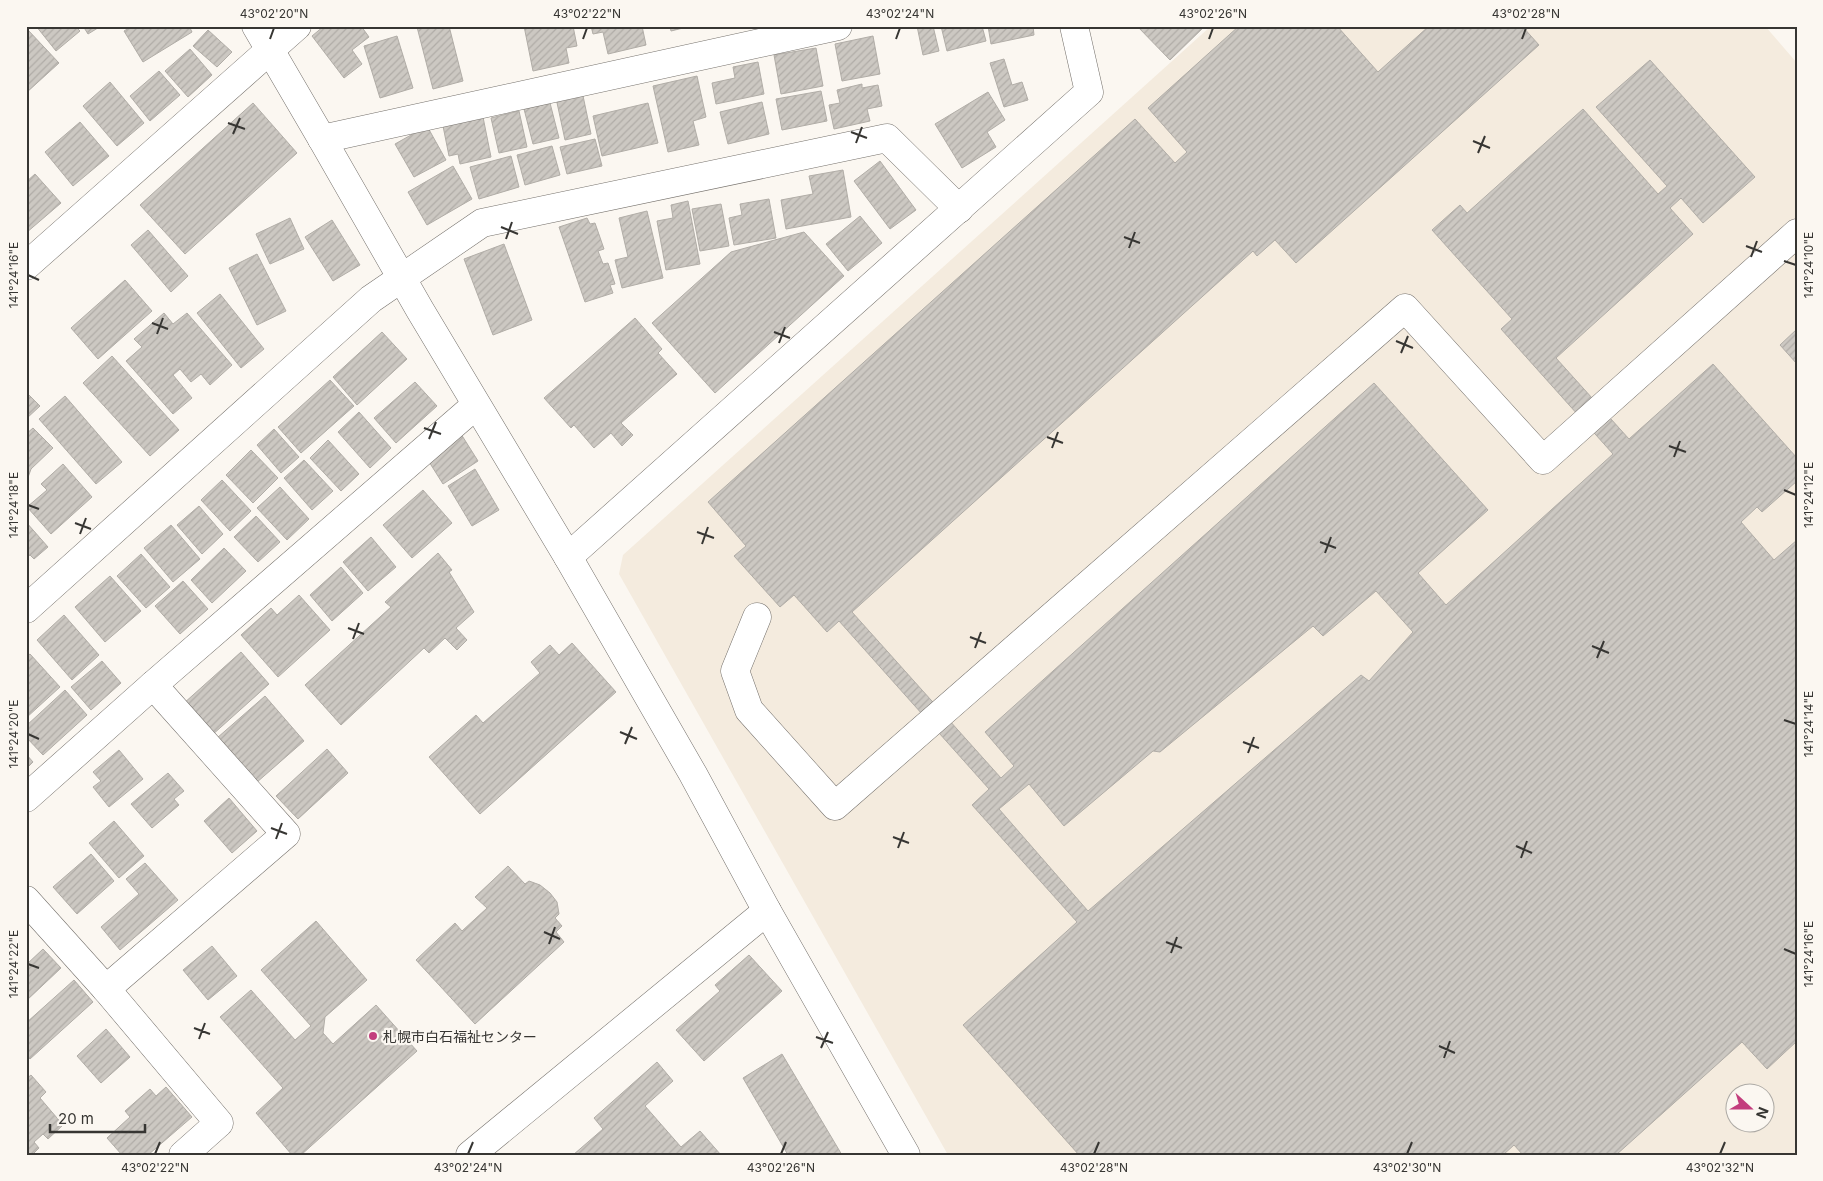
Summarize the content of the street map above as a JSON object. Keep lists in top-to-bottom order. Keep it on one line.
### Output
{"places":["札幌市白石福祉センター"],"scale_bar":"20 m","north":"right","coordinates":["43°02'20\"N","43°02'22\"N","43°02'24\"N","43°02'26\"N","43°02'28\"N","141°24'10\"E","141°24'16\"E","141°24'12\"E","141°24'18\"E","141°24'14\"E","141°24'20\"E","141°24'22\"E","43°02'30\"N","43°02'32\"N"]}
